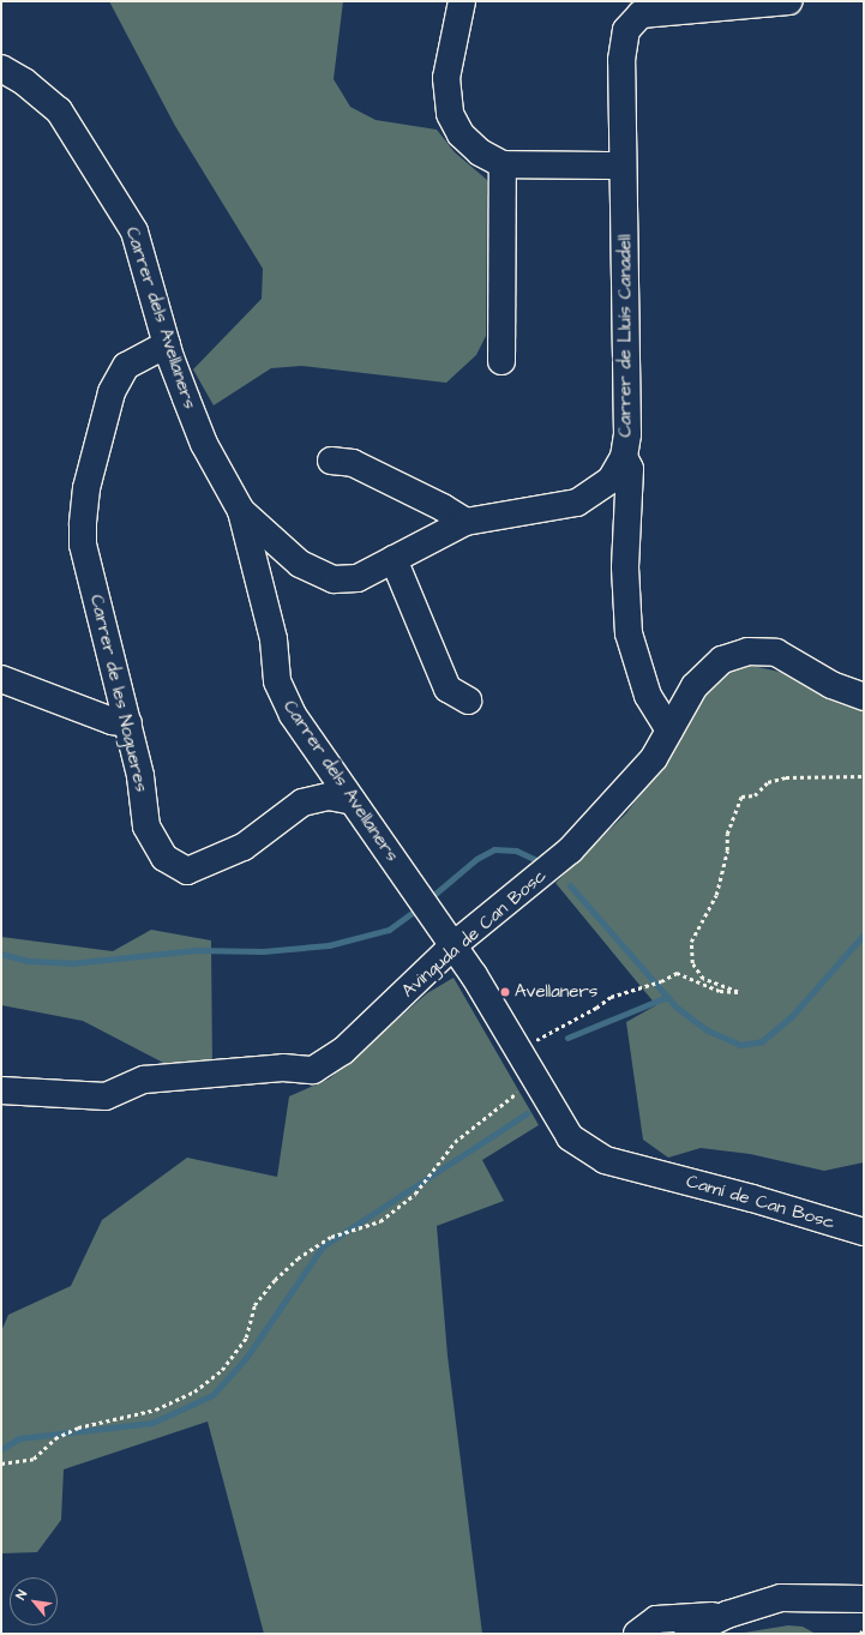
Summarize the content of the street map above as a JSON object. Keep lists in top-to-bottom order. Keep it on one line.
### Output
{"streets":{"street":["Carrer dels Avellaners","Carrer de Lluís Canadell","Carrer de les Nogueres","Avinguda de Can Bosc","Camí de Can Bosc"]},"crossings":[["Carrer dels Avellaners","Carrer de Lluís Canadell"],["Carrer dels Avellaners","Carrer de les Nogueres"],["Carrer dels Avellaners","Avinguda de Can Bosc"],["Carrer dels Avellaners","Camí de Can Bosc"]],"places":["Avellaners"],"north":"top left"}
